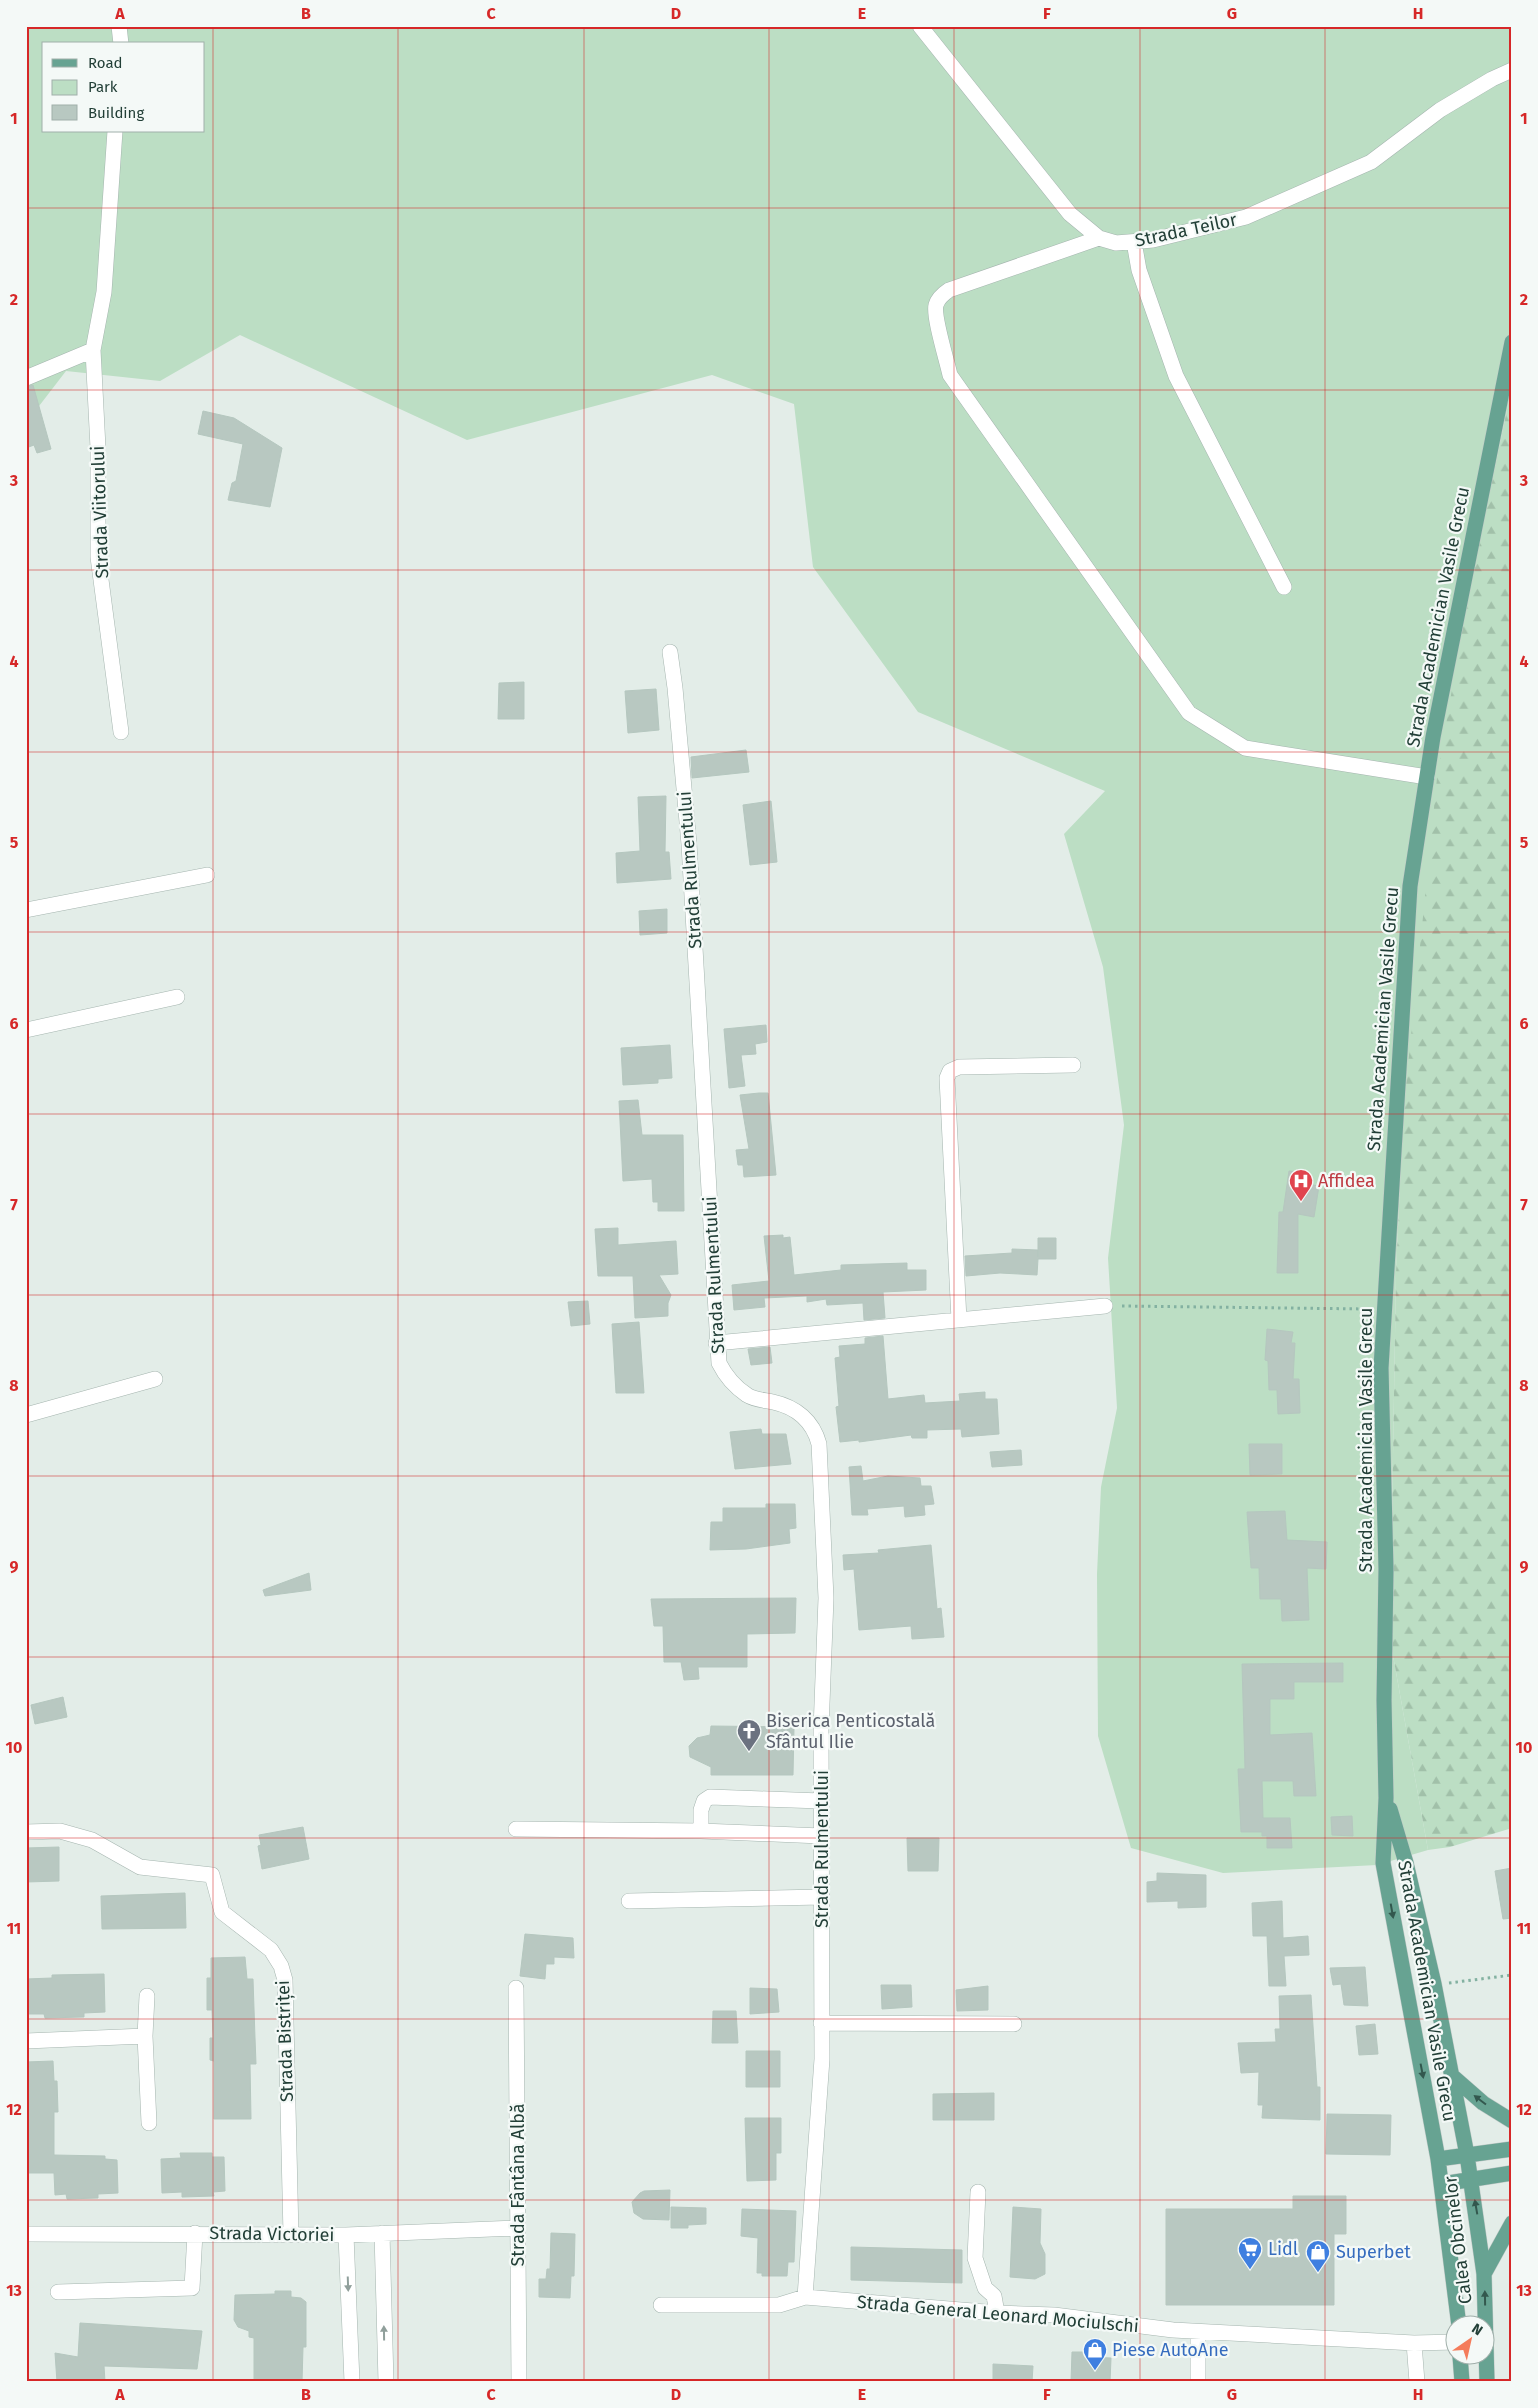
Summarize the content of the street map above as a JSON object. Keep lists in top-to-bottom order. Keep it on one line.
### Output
{"streets":{"main road":["Strada Academician Vasile Grecu","Calea Obcinelor"],"street":["Strada Teilor","Strada Viitorului","Strada Rulmentului","Strada Bistriței","Strada Fântâna Albă","Strada Victoriei","Strada General Leonard Mociulschi"]},"crossings":[["Strada Academician Vasile Grecu","Calea Obcinelor"],["Strada Rulmentului","Strada General Leonard Mociulschi"],["Strada Bistriței","Strada Victoriei"],["Strada Fântâna Albă","Strada Victoriei"]],"places":{"hospital":["Affidea"],"church":["Biserica Penticostală Sfântul Ilie"],"supermarket":["Lidl"],"shop":["Superbet","Piese AutoAne"]},"legend":["Road","Park","Building"],"north":"top right","grid":{"columns":["A","B","C","D","E","F","G","H"],"rows":["1","2","3","4","5","6","7","8","9","10","11","12","13"]}}
